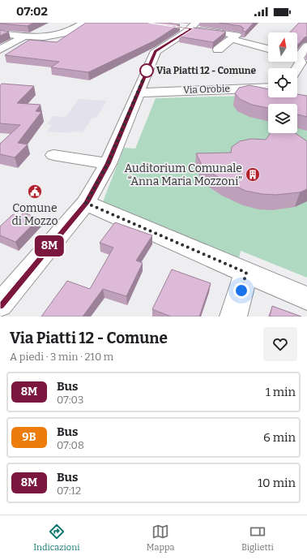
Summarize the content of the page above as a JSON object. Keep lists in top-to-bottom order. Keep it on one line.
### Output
{"streets":{"street":["Via Orobie"]},"places":{"other":["Via Piatti 12 - Comune"],"building":["Auditorium Comunale “Anna Maria Mozzoni”"],"public building":["Comune di Mozzo"]},"lines":["bus line 8M"],"north":"top","page":{"status":"07:02","on_map":"8M","heading":["Via Piatti 12 - Comune","A piedi · 3 min · 210 m"],"list":[{"mark":"8M","name":"Bus","note":"07:03","value":"1 min"},{"mark":"9B","name":"Bus","note":"07:08","value":"6 min"},{"mark":"8M","name":"Bus","note":"07:12","value":"10 min"}],"tabs":["Indicazioni","Mappa","Biglietti"]}}
